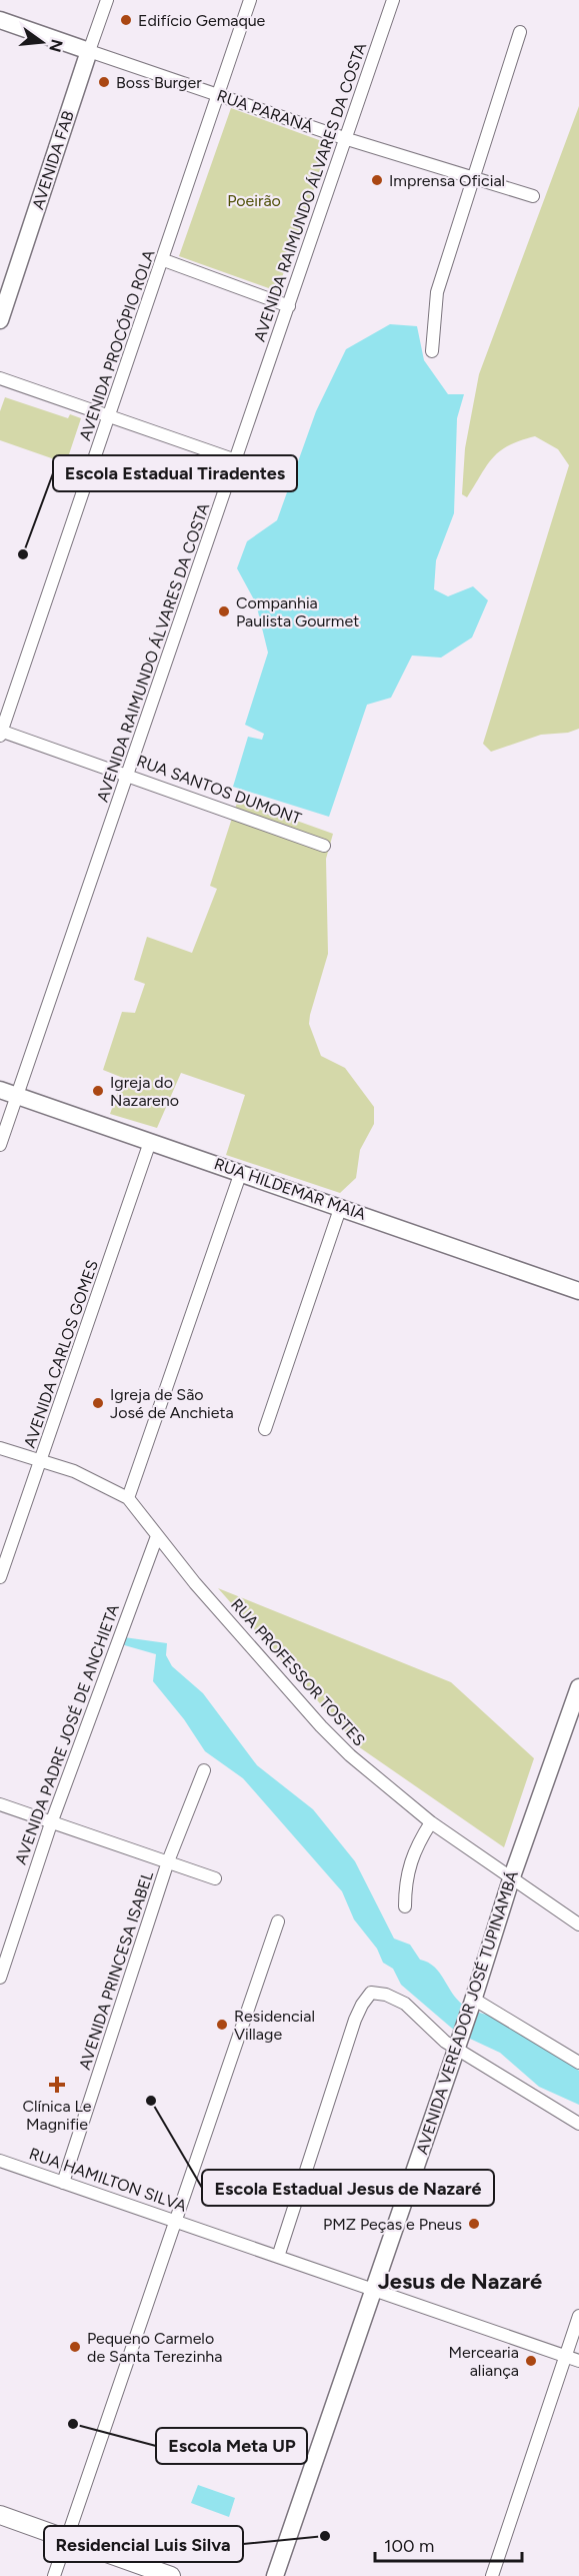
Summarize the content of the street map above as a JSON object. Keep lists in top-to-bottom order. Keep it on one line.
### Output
{"streets":{"street":["RUA PARANÁ","AVENIDA FAB","AVENIDA RAIMUNDO ÁLVARES DA COSTA","AVENIDA PROCÓPIO ROLA","RUA SANTOS DUMONT","RUA HILDEMAR MAIA","AVENIDA CARLOS GOMES","RUA PROFESSOR TOSTES","AVENIDA PADRE JOSÉ DE ANCHIETA","AVENIDA PRINCESA ISABEL","AVENIDA VEREADOR JOSÉ TUPINAMBÁ","RUA HAMILTON SILVA"]},"crossings":[["RUA PARANÁ","AVENIDA FAB"],["RUA PARANÁ","AVENIDA RAIMUNDO ÁLVARES DA COSTA"],["RUA PARANÁ","AVENIDA PROCÓPIO ROLA"],["AVENIDA RAIMUNDO ÁLVARES DA COSTA","RUA SANTOS DUMONT"],["AVENIDA RAIMUNDO ÁLVARES DA COSTA","RUA HILDEMAR MAIA"],["AVENIDA PROCÓPIO ROLA","RUA SANTOS DUMONT"],["RUA HILDEMAR MAIA","AVENIDA CARLOS GOMES"],["AVENIDA CARLOS GOMES","RUA PROFESSOR TOSTES"],["RUA PROFESSOR TOSTES","AVENIDA PADRE JOSÉ DE ANCHIETA"],["RUA PROFESSOR TOSTES","AVENIDA VEREADOR JOSÉ TUPINAMBÁ"],["AVENIDA PRINCESA ISABEL","RUA HAMILTON SILVA"],["AVENIDA VEREADOR JOSÉ TUPINAMBÁ","RUA HAMILTON SILVA"]],"districts":["Jesus de Nazaré"],"parks":["Poeirão"],"places":{"other":["Edifício Gemaque","Boss Burger","Imprensa Oficial","Escola Estadual Tiradentes","Companhia Paulista Gourmet","Igreja do Nazareno","Igreja de São José de Anchieta","Residencial Village","Escola Estadual Jesus de Nazaré","PMZ Peças e Pneus","Pequeno Carmelo de Santa Terezinha","Mercearia aliança","Escola Meta UP","Residencial Luis Silva"],"health":["Clínica Le Magnifie"]},"scale_bar":"100 m","north":"right"}
